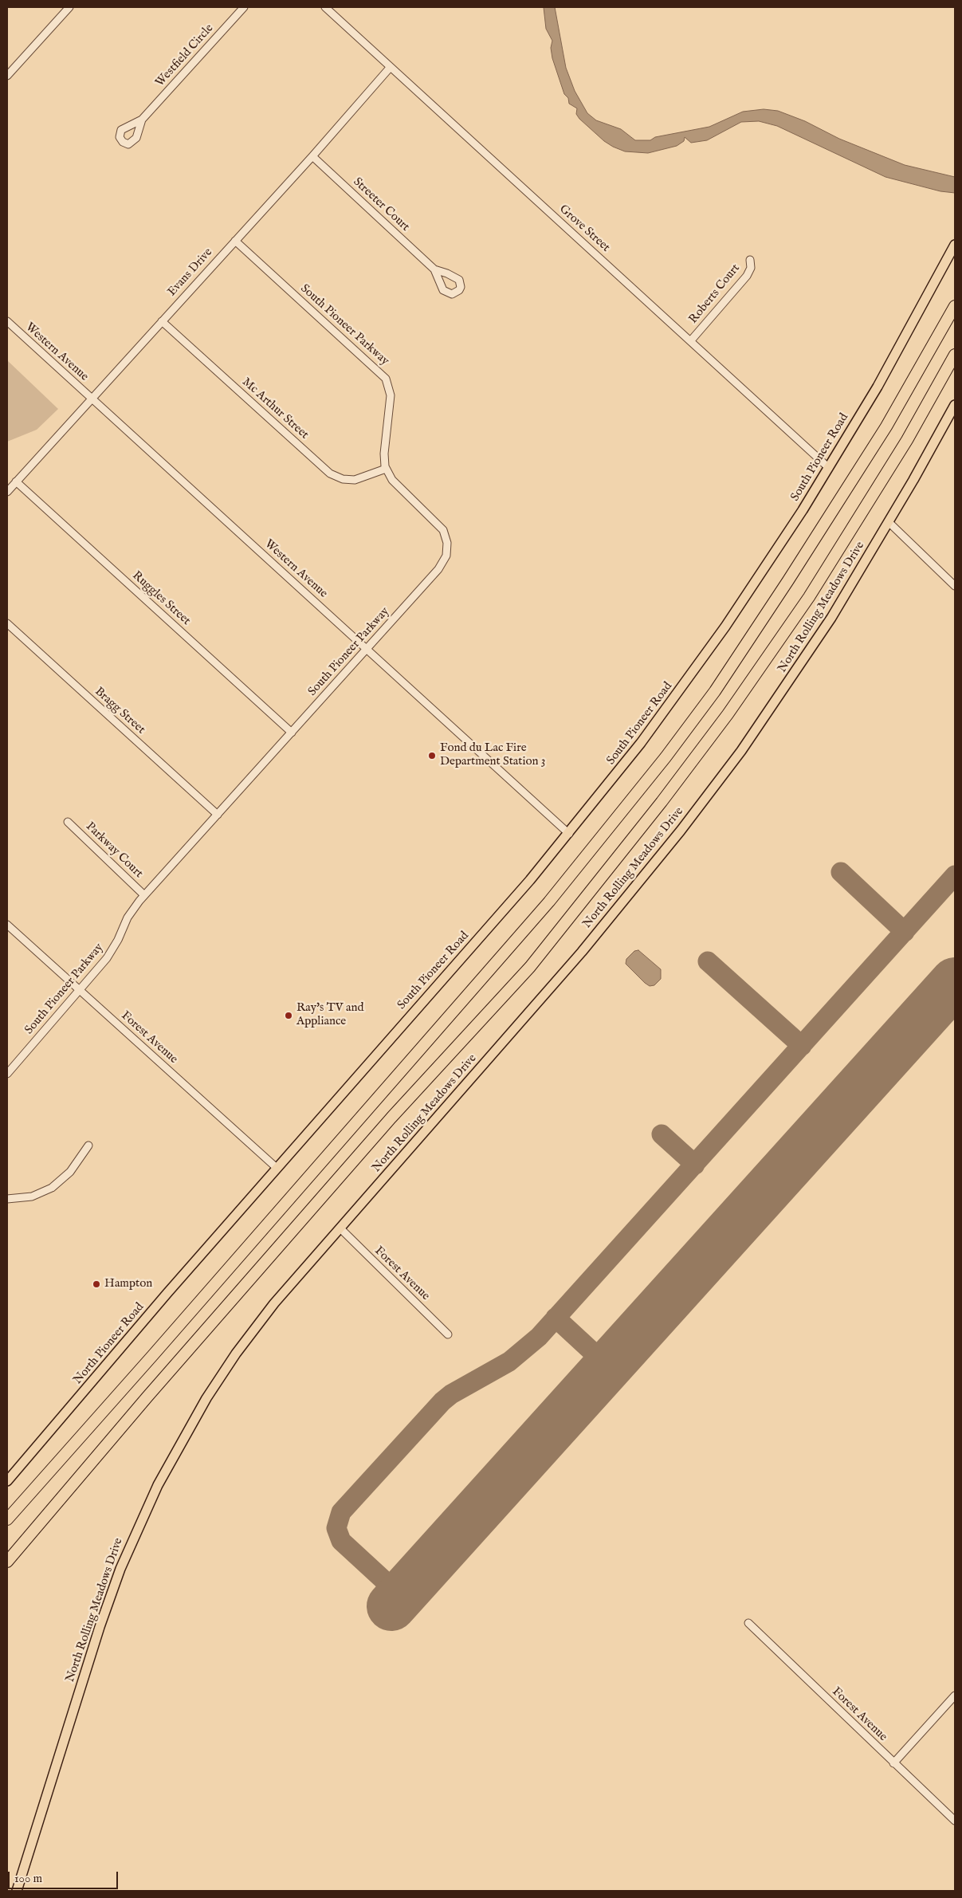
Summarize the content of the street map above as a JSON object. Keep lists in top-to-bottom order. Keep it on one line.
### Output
{"streets":{"main road":["South Pioneer Road","North Rolling Meadows Drive","North Pioneer Road"],"street":["Westfield Circle","Streeter Court","Grove Street","Evans Drive","Roberts Court","South Pioneer Parkway","Western Avenue","Mc Arthur Street","Ruggles Street","Bragg Street","Parkway Court","Forest Avenue"]},"crossings":[["Streeter Court","Evans Drive"],["Grove Street","Evans Drive"],["Grove Street","Roberts Court"],["Grove Street","South Pioneer Road"],["Evans Drive","South Pioneer Parkway"],["Evans Drive","Western Avenue"],["Evans Drive","Mc Arthur Street"],["Evans Drive","Ruggles Street"],["South Pioneer Parkway","Western Avenue"],["South Pioneer Parkway","Mc Arthur Street"],["South Pioneer Parkway","Ruggles Street"],["South Pioneer Parkway","Bragg Street"],["South Pioneer Parkway","Parkway Court"],["South Pioneer Parkway","Forest Avenue"],["Western Avenue","South Pioneer Road"],["South Pioneer Road","Forest Avenue"],["South Pioneer Road","North Pioneer Road"],["North Rolling Meadows Drive","Forest Avenue"],["Forest Avenue","North Pioneer Road"]],"places":["Fond du Lac Fire Department Station 3","Ray's TV and Appliance","Hampton"],"scale_bar":"100 m"}
